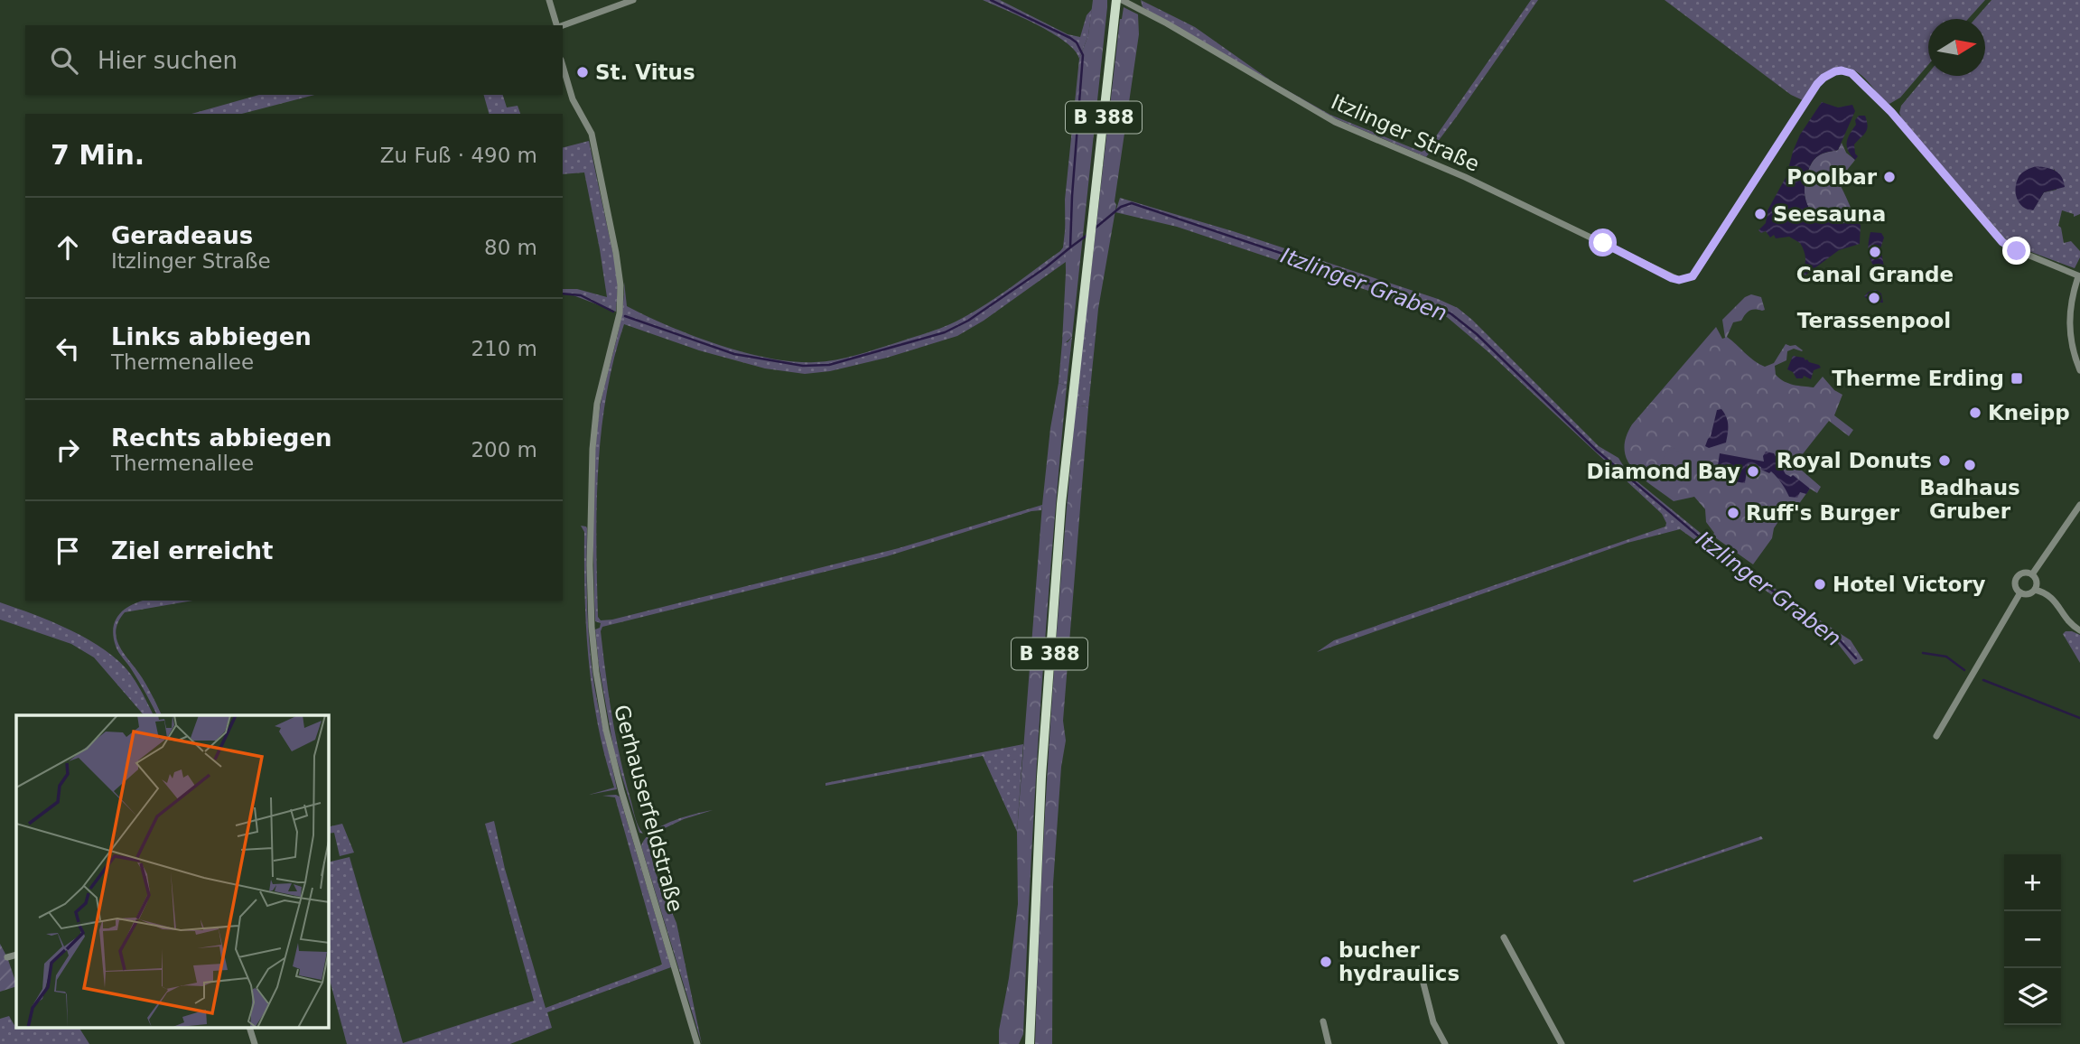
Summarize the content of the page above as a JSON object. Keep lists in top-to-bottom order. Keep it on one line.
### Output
{"streets":{"main road":["B 388"],"street":["Itzlinger Straße","Gerhauserfeldstraße"]},"water":["Itzlinger Graben"],"places":{"other":["St. Vitus","Poolbar","Seesauna","Canal Grande","Terassenpool","Kneipp","Royal Donuts","Badhaus Gruber","Diamond Bay","Ruff's Burger","Hotel Victory","bucher hydraulics"],"transit":["Therme Erding"]},"north":"right","page":{"search":"Hier suchen","heading":["7 Min.","Zu Fuß · 490 m"],"list":[["Geradeaus","Itzlinger Straße","80 m"],["Links abbiegen","Thermenallee","210 m"],["Rechts abbiegen","Thermenallee","200 m"],"Ziel erreicht"],"map_buttons":["+","−"]}}
